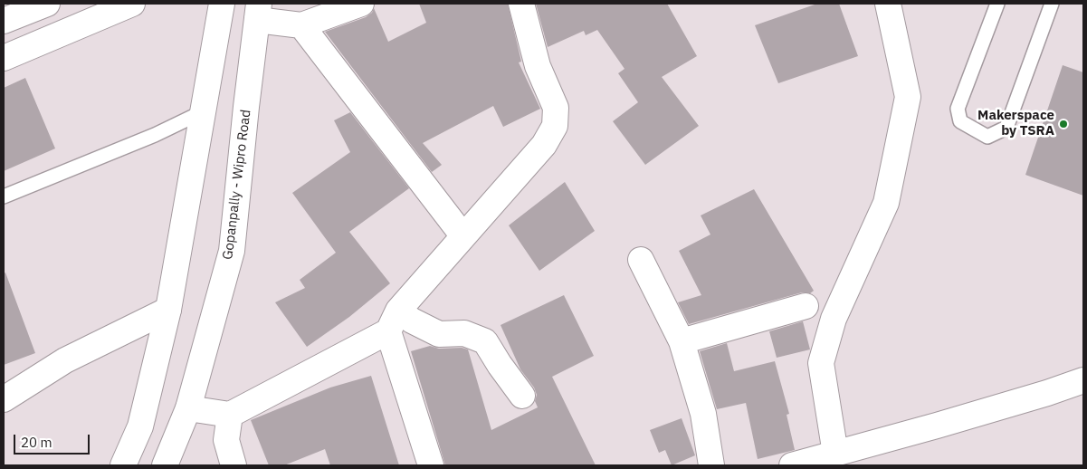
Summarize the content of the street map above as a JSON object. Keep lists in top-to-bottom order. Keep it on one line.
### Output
{"streets":{"street":["Gopanpally - Wipro Road"]},"places":["Makerspace by TSRA"],"scale_bar":"20 m"}
